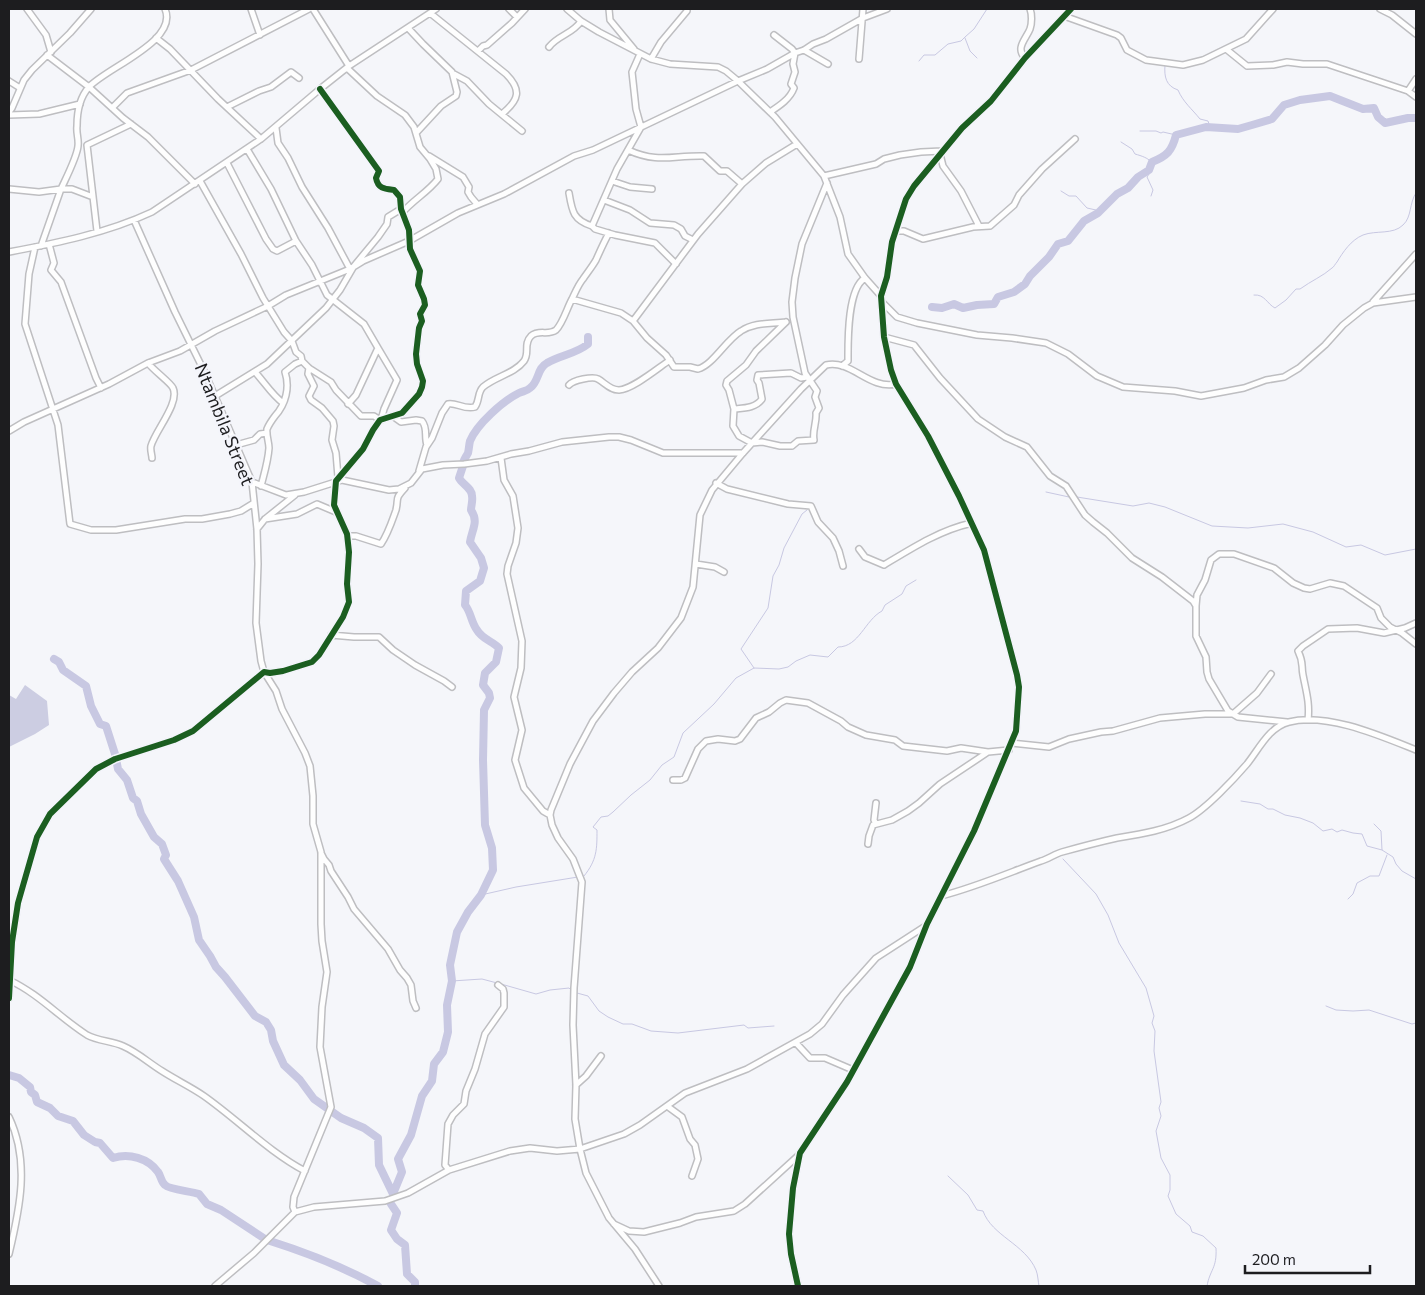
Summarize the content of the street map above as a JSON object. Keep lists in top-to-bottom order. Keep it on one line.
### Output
{"streets":{"street":["Ntambila Street"]},"scale_bar":"200 m"}
